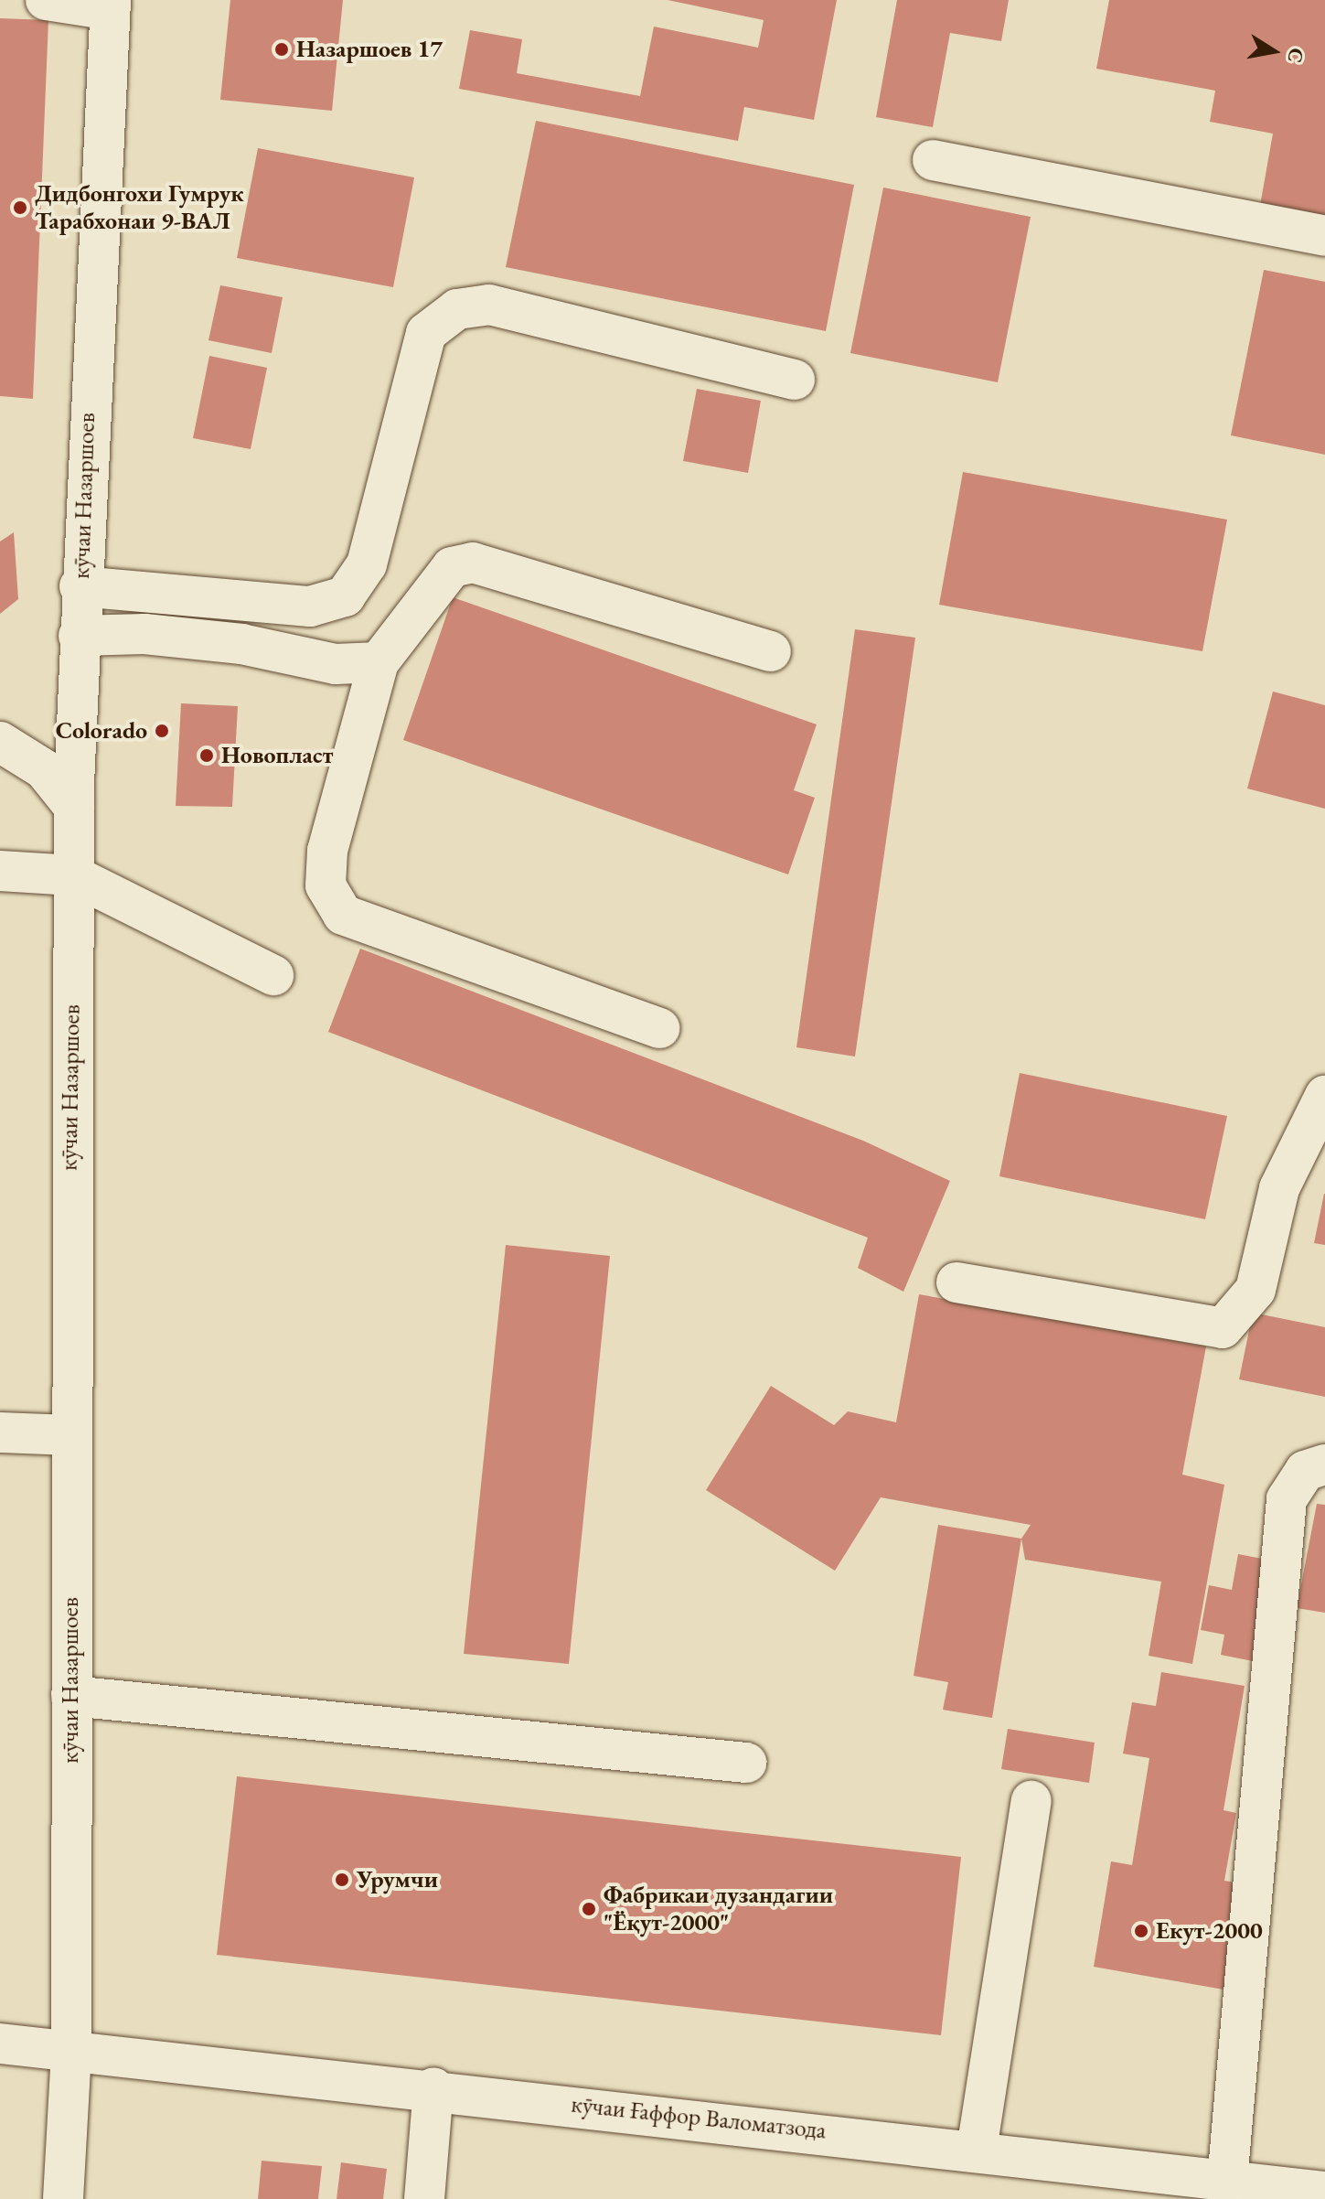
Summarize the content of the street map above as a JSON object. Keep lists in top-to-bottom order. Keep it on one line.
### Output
{"streets":{"street":["кӯчаи Назаршоев","кӯчаи Ғаффор Валоматзода"]},"crossings":[["кӯчаи Назаршоев","кӯчаи Ғаффор Валоматзода"]],"places":["Назаршоев 17","Дидбонгохи Гумрук Тарабхонаи 9-ВАЛ","Colorado","Новопласт","Урумчи","Фабрикаи дузандагии \"Ёқут-2000\"","Екут-2000"],"north":"right"}
